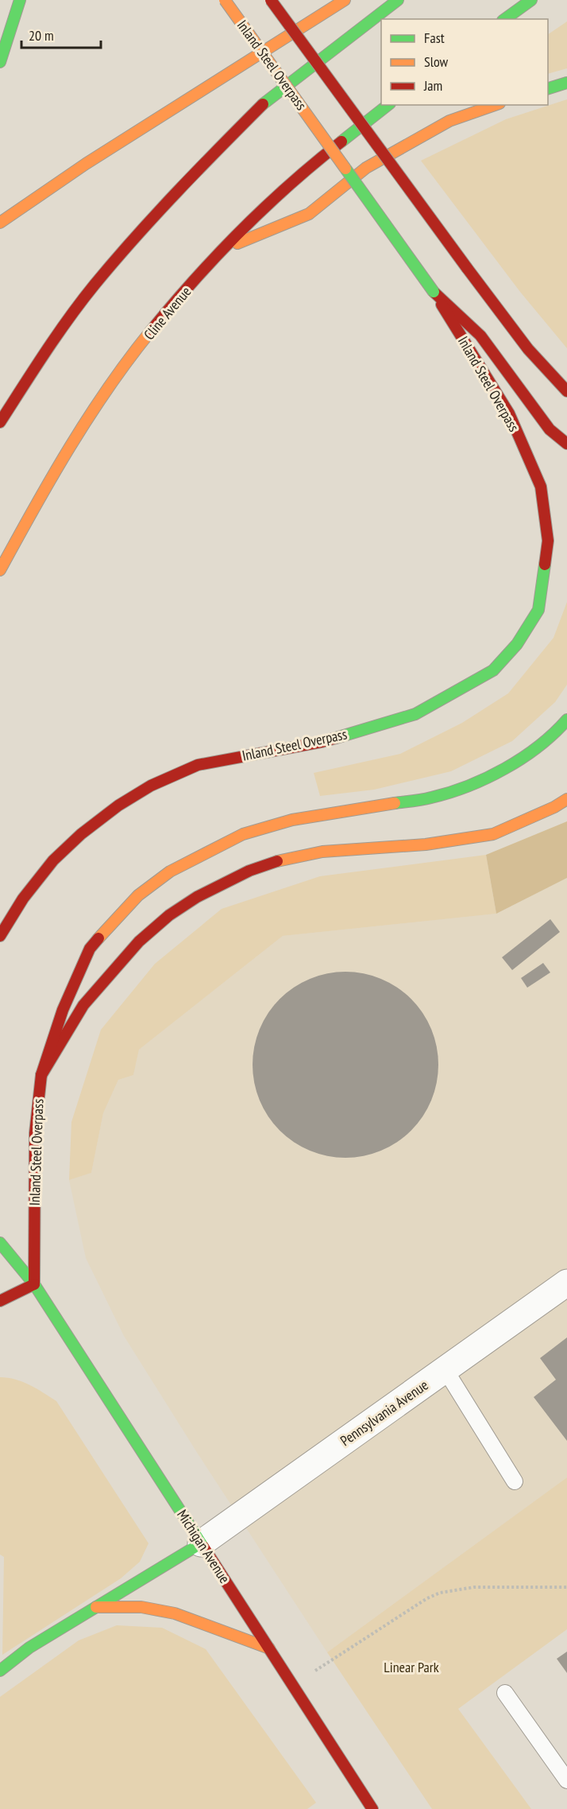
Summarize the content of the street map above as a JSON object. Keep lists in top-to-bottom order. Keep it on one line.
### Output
{"streets":{"main road":["Inland Steel Overpass","Cline Avenue","Michigan Avenue"],"street":["Pennsylvania Avenue"]},"crossings":[["Inland Steel Overpass","Michigan Avenue"],["Pennsylvania Avenue","Michigan Avenue"]],"parks":["Linear Park"],"legend":["Fast","Slow","Jam"],"scale_bar":"20 m"}
